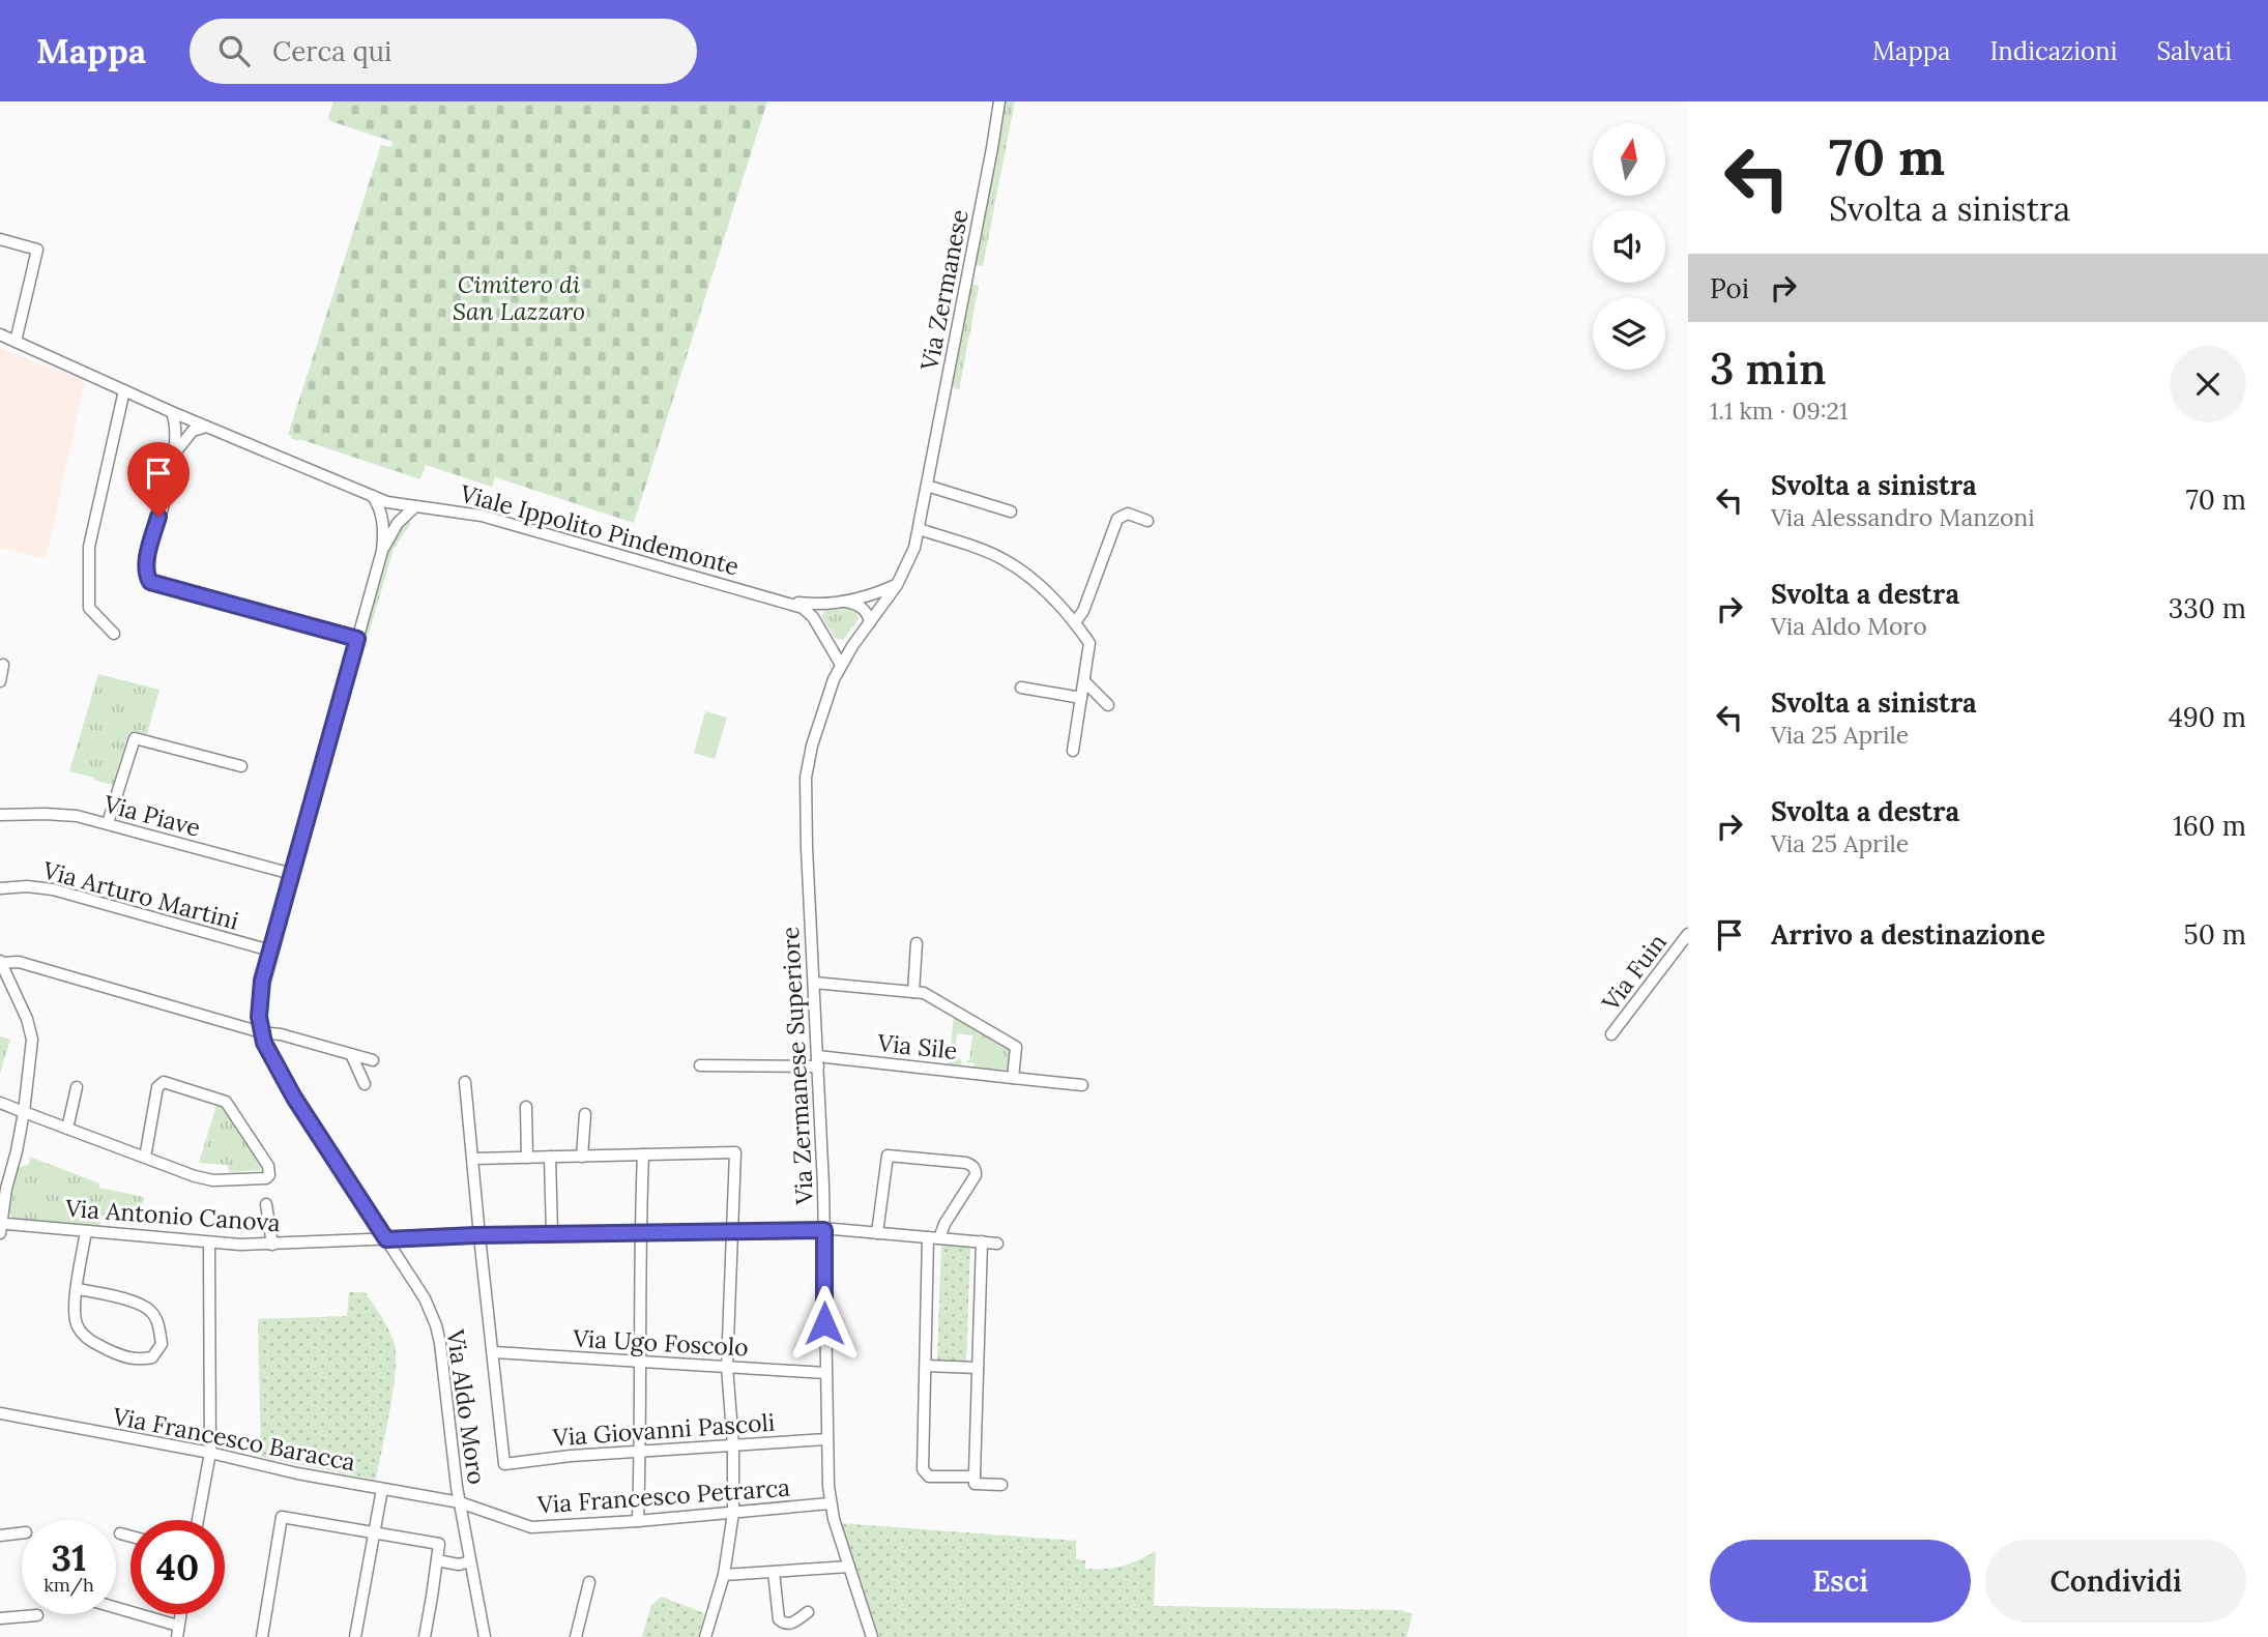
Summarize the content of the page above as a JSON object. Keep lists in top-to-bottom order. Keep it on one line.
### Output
{"streets":{"street":["Via Zermanese","Viale Ippolito Pindemonte","Via Piave","Via Arturo Martini","Via Fuin","Via Sile","Via Zermanese Superiore","Via Antonio Canova","Via Ugo Foscolo","Via Aldo Moro","Via Giovanni Pascoli","Via Francesco Baracca","Via Francesco Petrarca"]},"crossings":[["Via Zermanese","Viale Ippolito Pindemonte"],["Via Zermanese","Via Zermanese Superiore"],["Via Piave","Via Aldo Moro"],["Via Arturo Martini","Via Aldo Moro"],["Via Sile","Via Zermanese Superiore"],["Via Zermanese Superiore","Via Antonio Canova"],["Via Zermanese Superiore","Via Ugo Foscolo"],["Via Zermanese Superiore","Via Giovanni Pascoli"],["Via Zermanese Superiore","Via Francesco Petrarca"],["Via Antonio Canova","Via Aldo Moro"],["Via Ugo Foscolo","Via Giovanni Pascoli"],["Via Aldo Moro","Via Francesco Baracca"],["Via Aldo Moro","Via Francesco Petrarca"],["Via Francesco Baracca","Via Francesco Petrarca"]],"parks":["Cimitero di San Lazzaro"],"north":"top","page":{"header":"Mappa","search":"Cerca qui","nav":["Mappa","Indicazioni","Salvati"],"turn":["70 m","Svolta a sinistra"],"then":"Poi","heading":["3 min","1.1 km · 09:21"],"list":[{"name":"Svolta a sinistra","note":"Via Alessandro Manzoni","value":"70 m"},{"name":"Svolta a destra","note":"Via Aldo Moro","value":"330 m"},{"name":"Svolta a sinistra","note":"Via 25 Aprile","value":"490 m"},{"name":"Svolta a destra","note":"Via 25 Aprile","value":"160 m"},{"name":"Arrivo a destinazione","value":"50 m"}],"speed":"31 km/h","limit":"40","buttons":["Esci","Condividi"]}}
